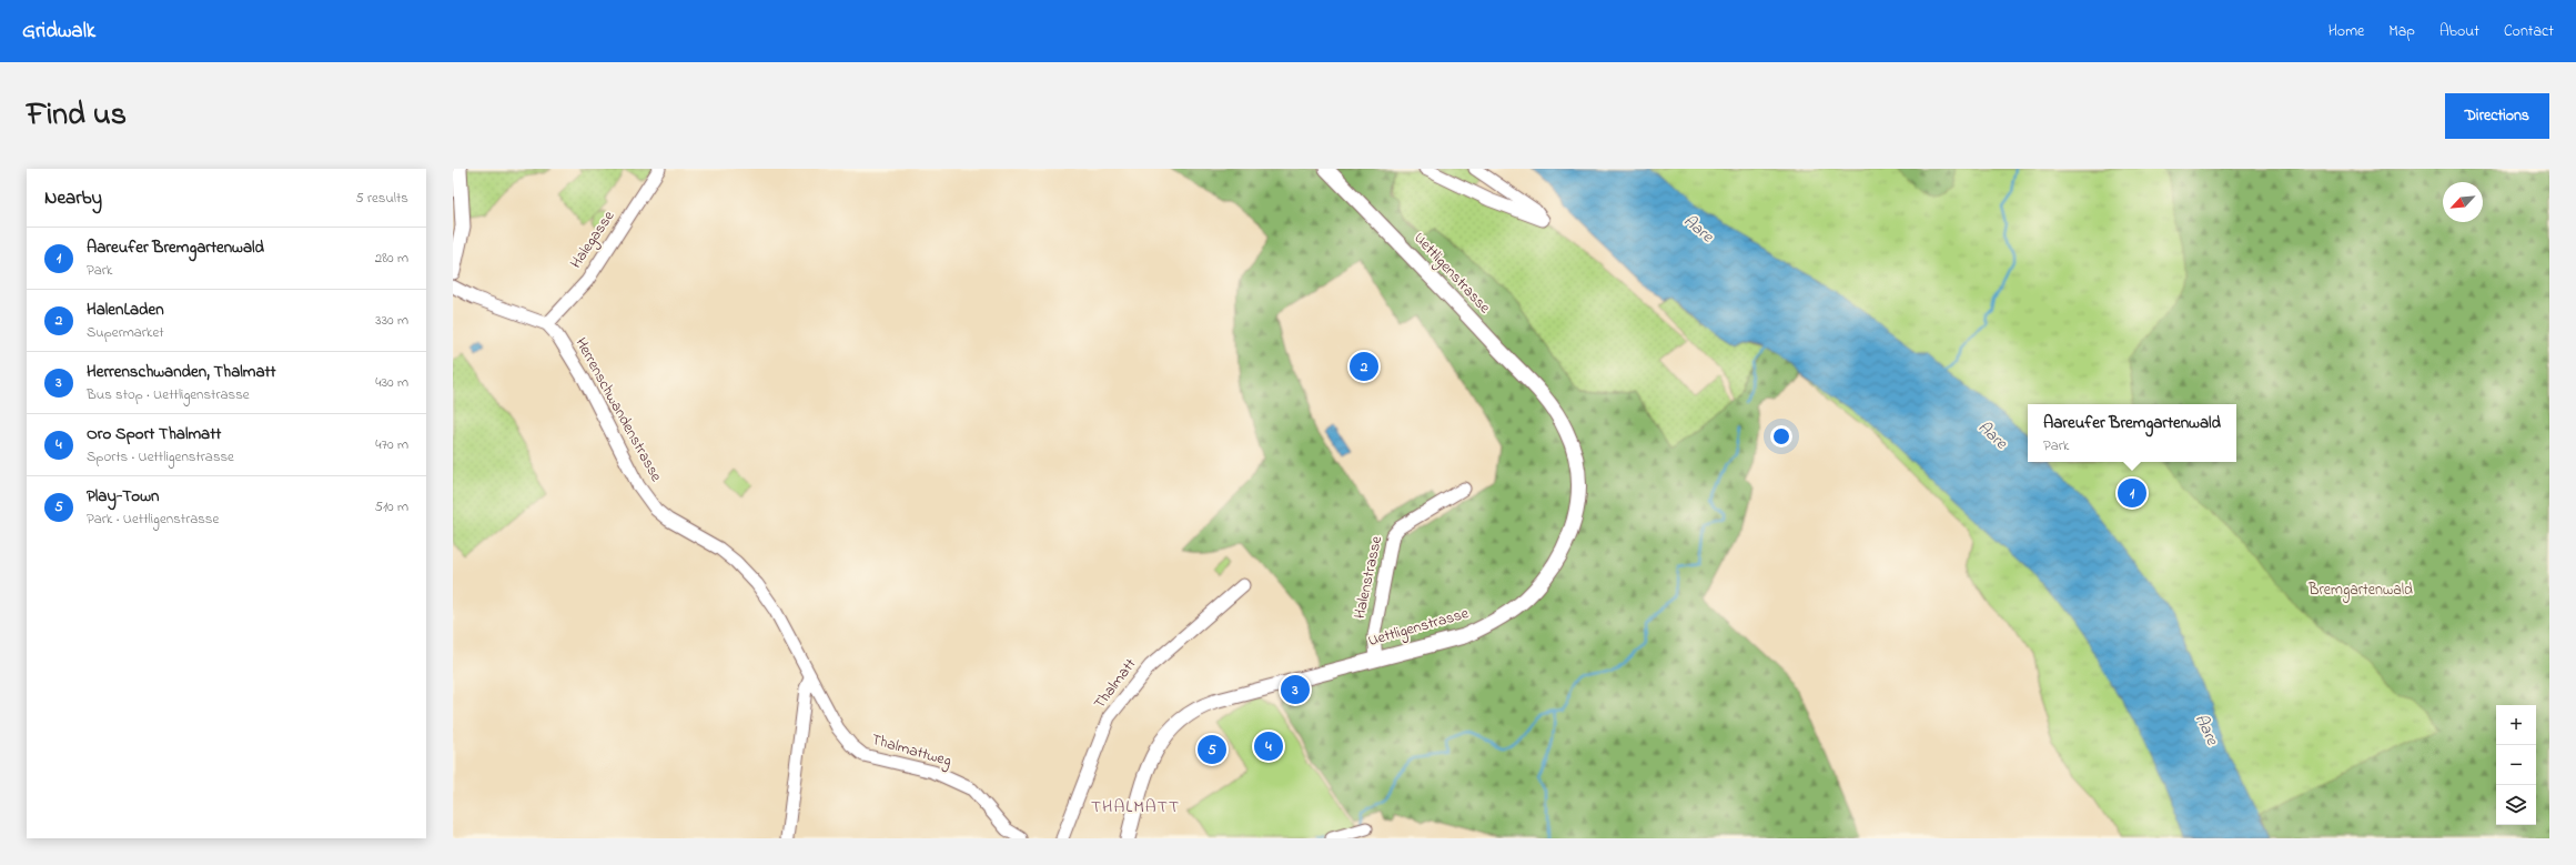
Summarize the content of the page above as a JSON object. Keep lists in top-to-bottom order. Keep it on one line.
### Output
{"streets":{"main road":["Uettligenstrasse"],"street":["Halegasse","Herrenschwandenstrasse","Halenstrasse","Thalmatt","Thalmattweg"]},"crossings":[["Halegasse","Herrenschwandenstrasse"],["Uettligenstrasse","Halenstrasse"],["Herrenschwandenstrasse","Thalmattweg"]],"districts":["THALMATT"],"water":["Aare"],"parks":["Bremgartenwald"],"north":"bottom left","page":{"header":"Gridwalk","nav":["Home","Map","About","Contact"],"title":"Find us","buttons":"Directions","heading":["Nearby","5 results"],"list":[{"mark":"1","name":"Aareufer Bremgartenwald","note":"Park","value":"280 m"},{"mark":"2","name":"HalenLaden","note":"Supermarket","value":"330 m"},{"mark":"3","name":"Herrenschwanden, Thalmatt","note":"Bus stop · Uettligenstrasse","value":"430 m"},{"mark":"4","name":"Oro Sport Thalmatt","note":"Sports · Uettligenstrasse","value":"470 m"},{"mark":"5","name":"Play-Town","note":"Park · Uettligenstrasse","value":"510 m"}],"pins":["2","1","3","4","5"],"popup":["Aareufer Bremgartenwald","Park"],"map_buttons":["+","−"]}}
